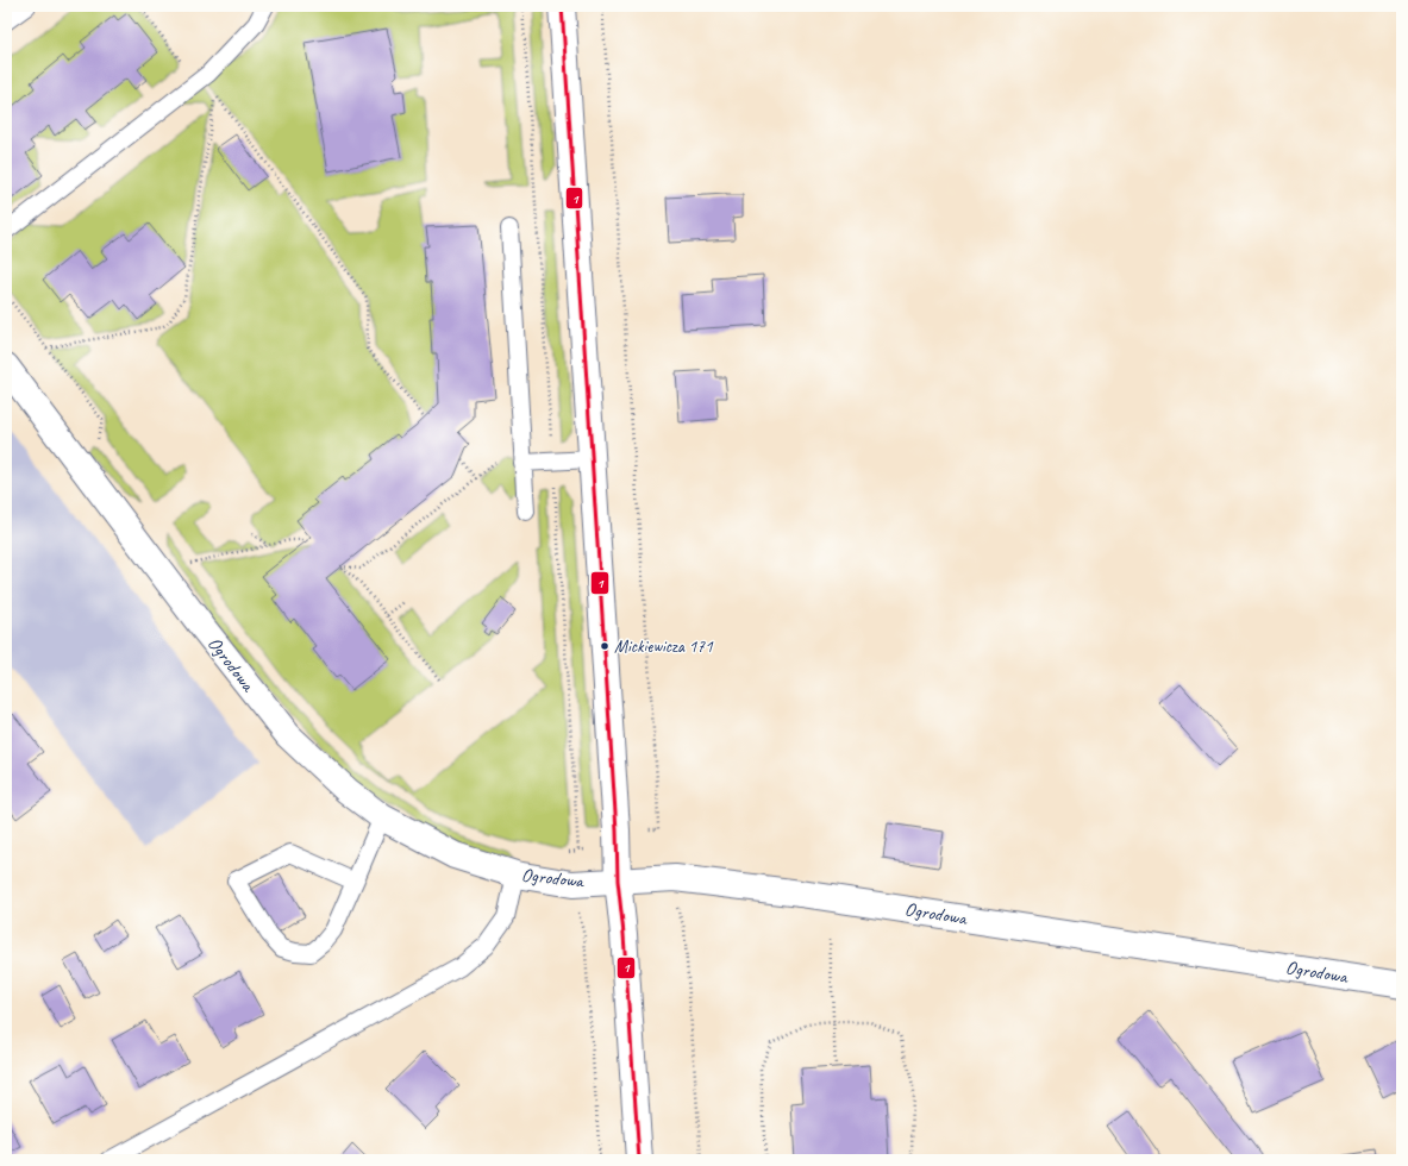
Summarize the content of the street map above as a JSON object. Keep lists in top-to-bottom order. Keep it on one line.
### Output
{"streets":{"street":["Ogrodowa"]},"places":["Mickiewicza 171"],"lines":["transit line 1"]}
